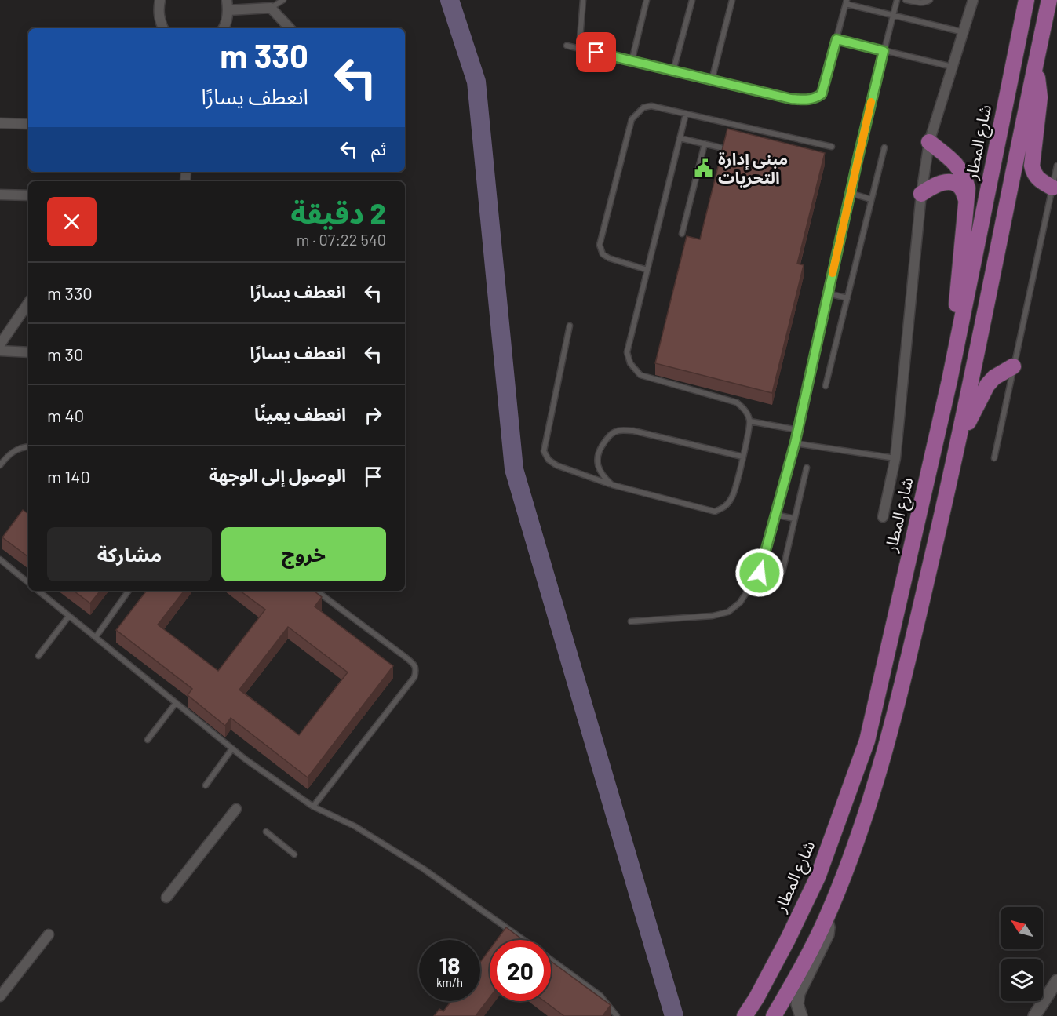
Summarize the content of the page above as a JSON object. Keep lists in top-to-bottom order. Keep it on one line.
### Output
{"streets":{"main road":["شارع المطار"]},"places":{"public building":["مبنى إدارة التحريات"]},"north":"top left","page":{"turn":["330 m","انعطف يسارًا"],"then":"ثم","heading":["2 دقيقة","540 m · 07:22"],"list":[{"name":"انعطف يسارًا","value":"330 m"},{"name":"انعطف يسارًا","value":"30 m"},{"name":"انعطف يمينًا","value":"40 m"},{"name":"الوصول إلى الوجهة","value":"140 m"}],"buttons":["خروج","مشاركة"],"speed":"18 km/h","limit":"20"}}
